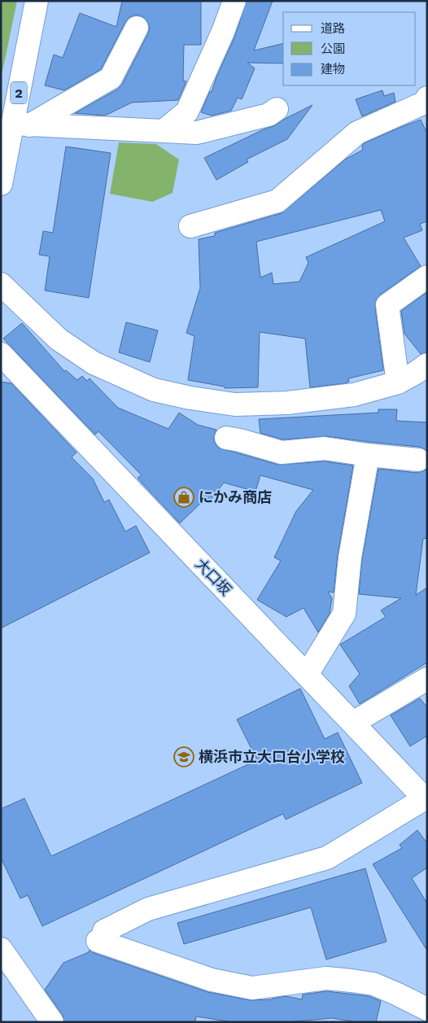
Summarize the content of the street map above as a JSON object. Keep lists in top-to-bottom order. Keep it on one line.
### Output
{"streets":{"street":["2","大口坂"]},"places":{"shop":["にかみ商店"],"school or university":["横浜市立大口台小学校"]},"legend":["道路","公園","建物"]}
